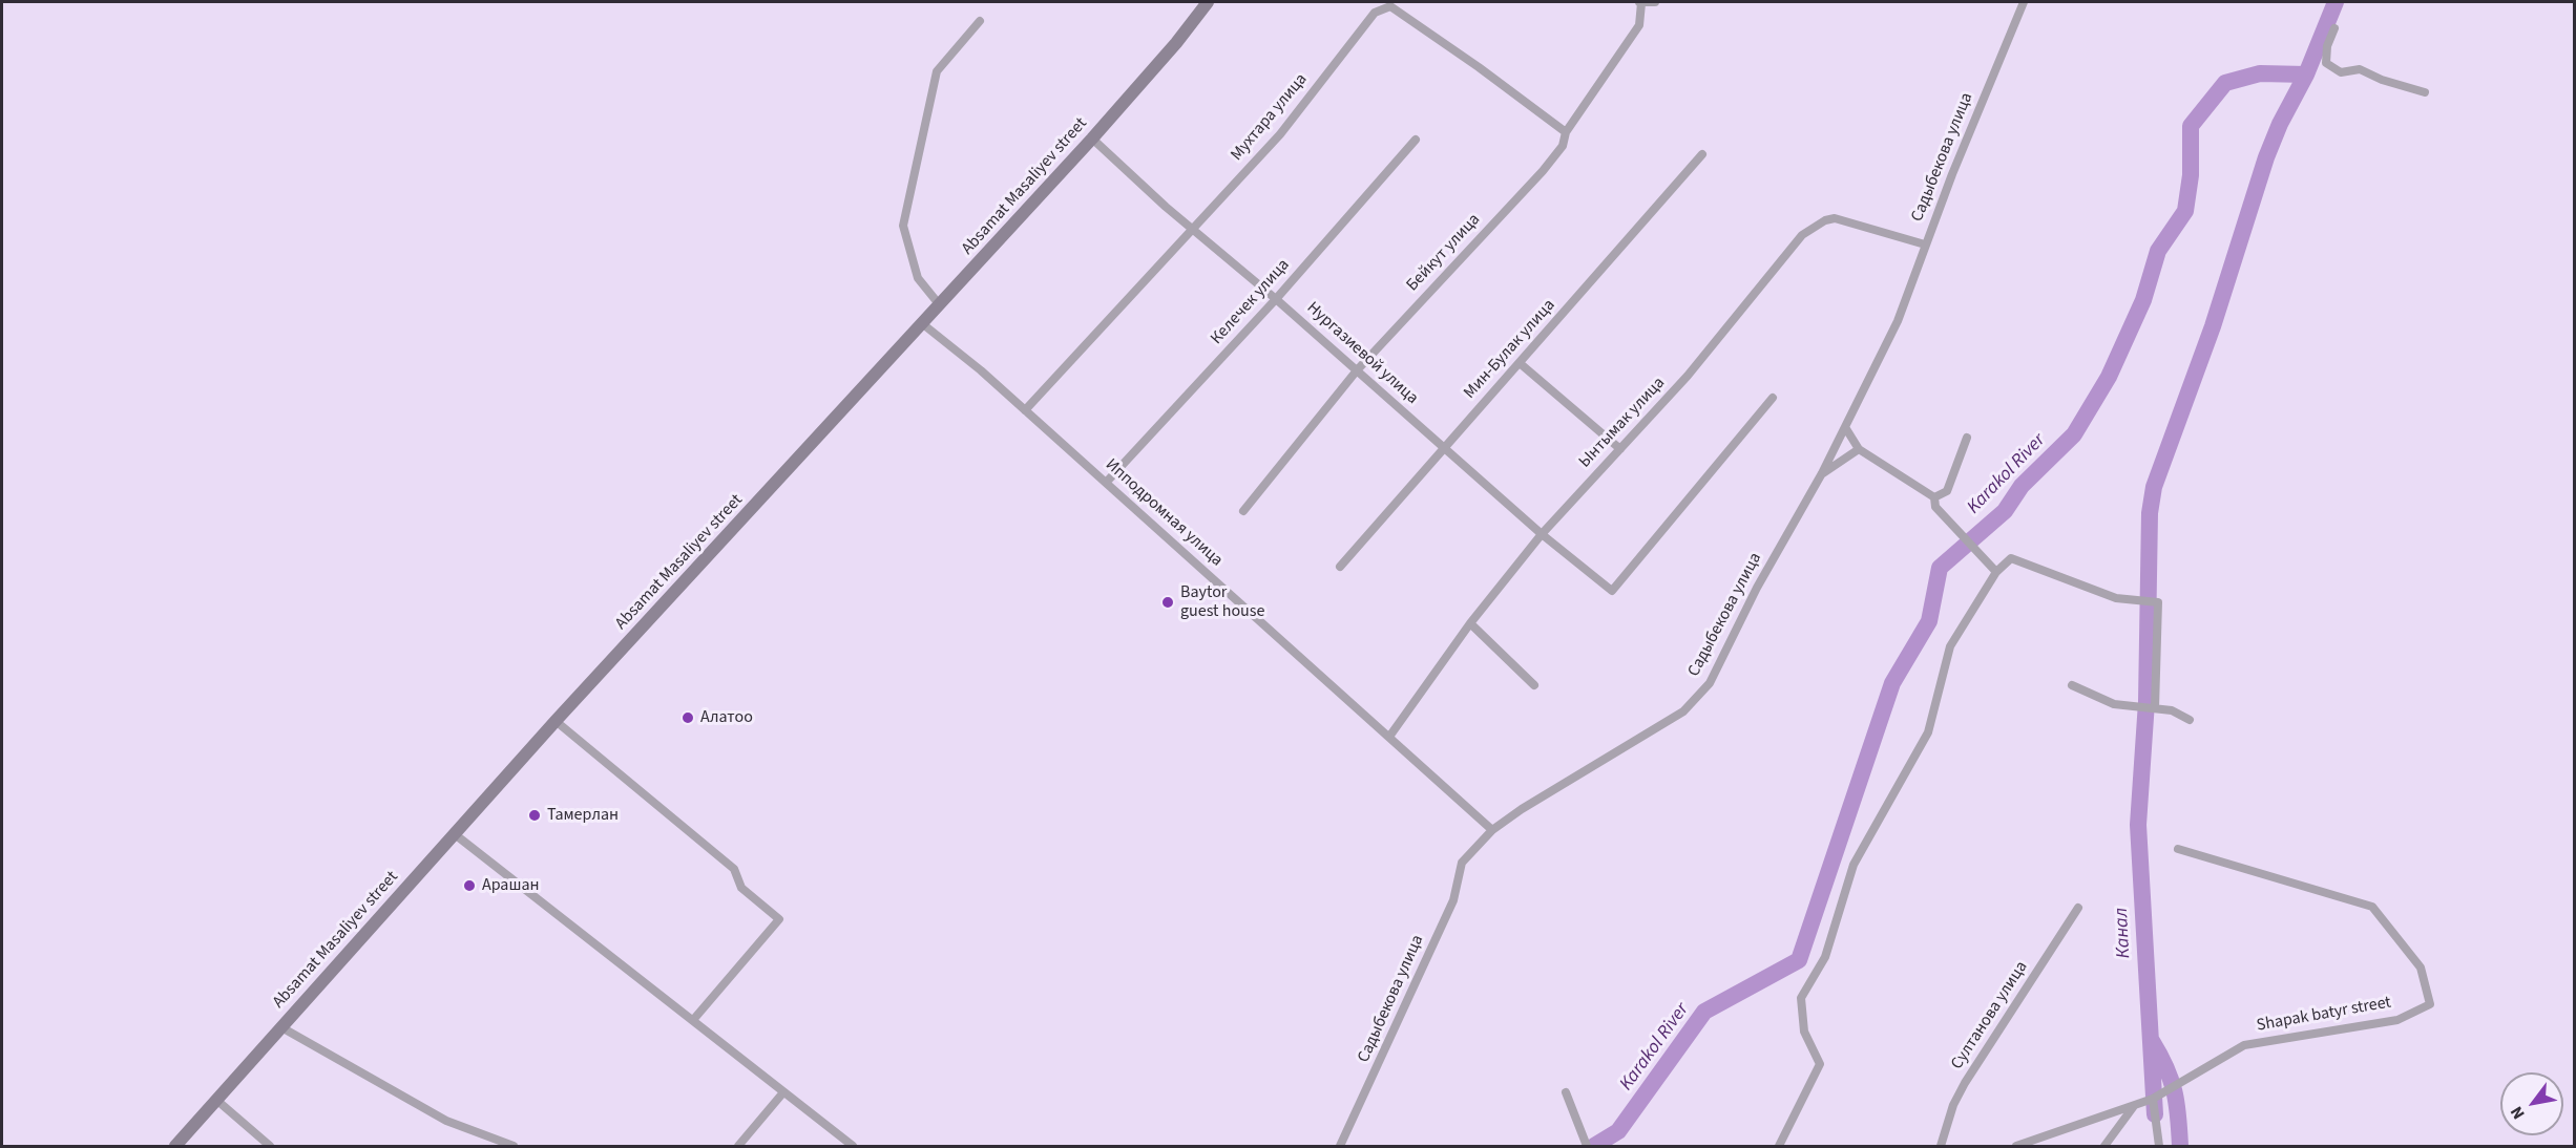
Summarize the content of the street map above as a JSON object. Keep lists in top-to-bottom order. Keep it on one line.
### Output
{"streets":{"street":["Мухтара улица","Садыбекова улица","Absamat Masaliyev street","Бейкут улица","Келечек улица","Мин-Булак улица","Нургазиевой улица","Ынтымак улица","Ипподромная улица","Shapak batyr street","Султанова улица"]},"crossings":[["Мухтара улица","Бейкут улица"],["Мухтара улица","Нургазиевой улица"],["Мухтара улица","Ипподромная улица"],["Садыбекова улица","Ынтымак улица"],["Садыбекова улица","Ипподромная улица"],["Absamat Masaliyev street","Нургазиевой улица"],["Absamat Masaliyev street","Ипподромная улица"],["Бейкут улица","Нургазиевой улица"],["Келечек улица","Нургазиевой улица"],["Келечек улица","Ипподромная улица"],["Мин-Булак улица","Нургазиевой улица"],["Нургазиевой улица","Ынтымак улица"],["Ынтымак улица","Ипподромная улица"]],"water":["Karakol River","Канал"],"places":["Baytor guest house","Алатоо","Тамерлан","Арашан"],"north":"bottom left"}
